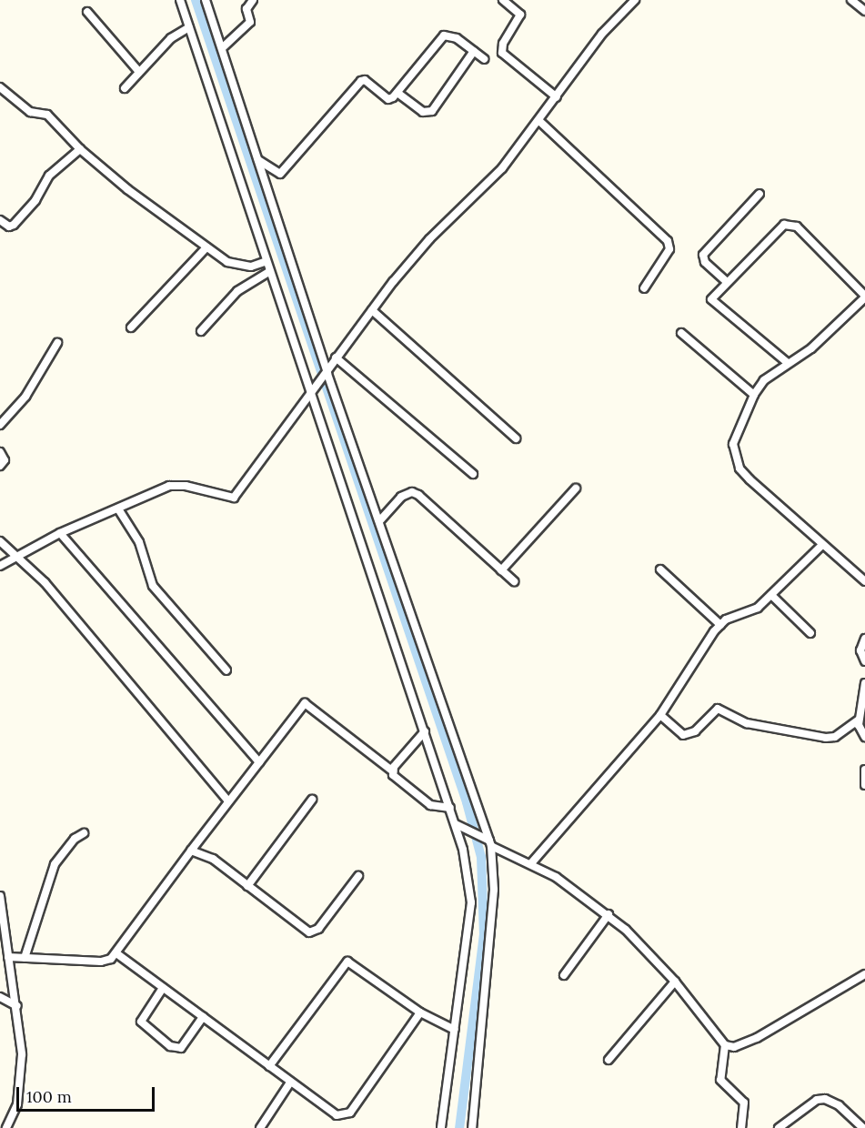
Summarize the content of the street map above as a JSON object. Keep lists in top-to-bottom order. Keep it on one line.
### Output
{"scale_bar":"100 m"}
